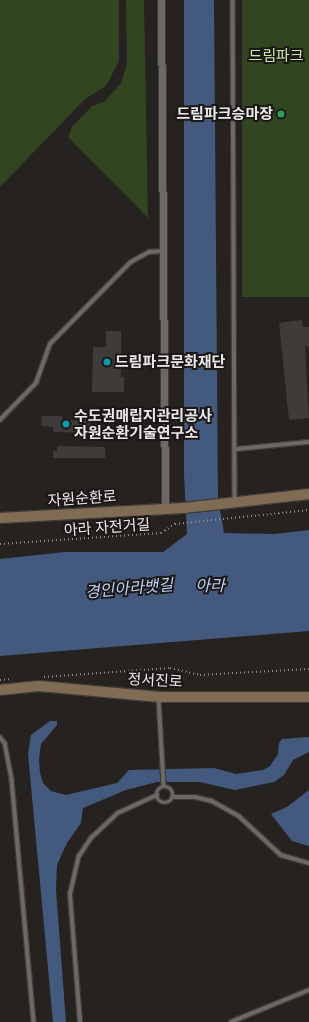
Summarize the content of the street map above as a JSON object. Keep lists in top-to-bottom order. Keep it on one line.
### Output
{"streets":{"street":["자원순환로","정서진로"],"path":["아라 자전거길"]},"water":["아라","경인아라뱃길"],"parks":["드림파크"],"places":["드림파크승마장","드림파크문화재단","수도권매립지관리공사 자원순환기술연구소"]}
